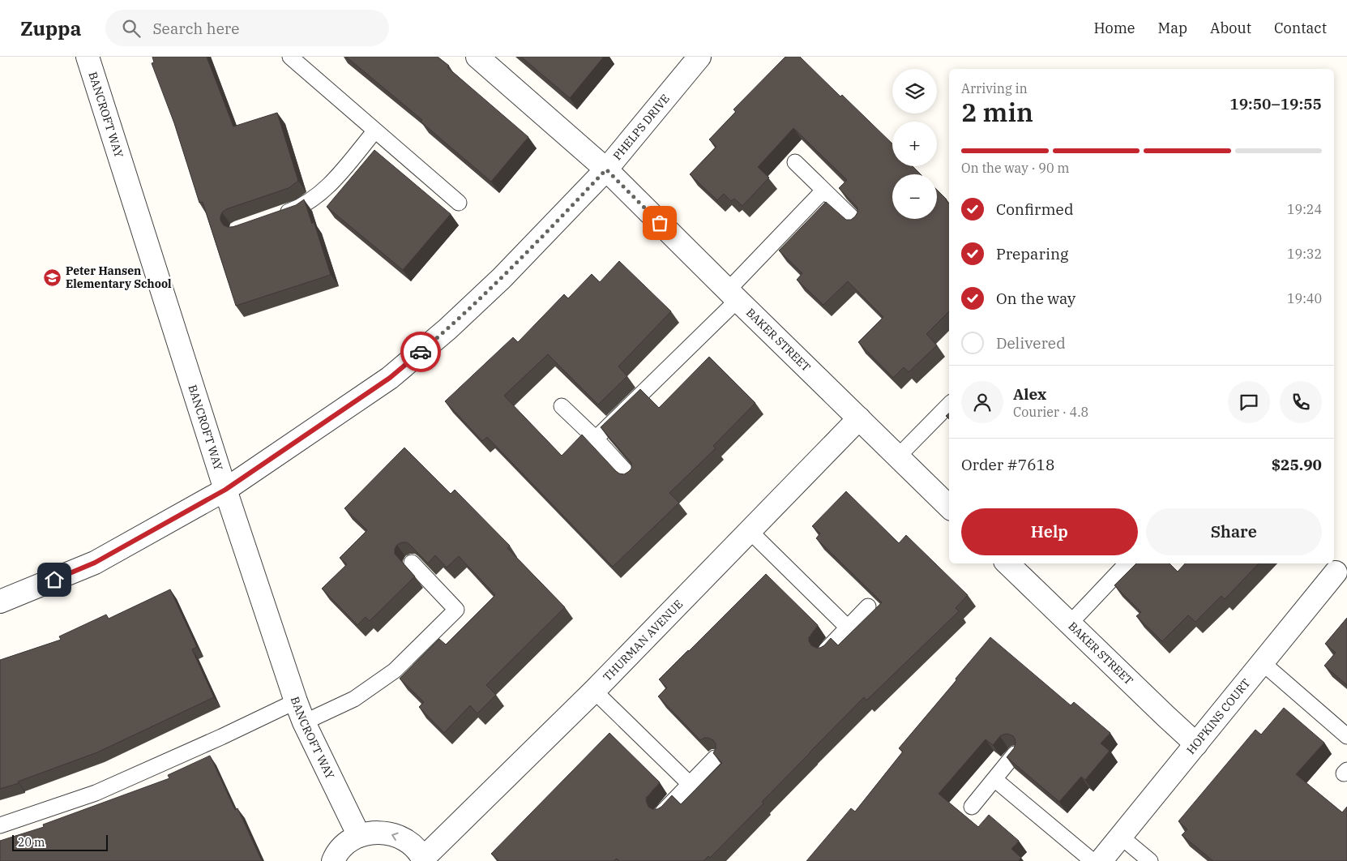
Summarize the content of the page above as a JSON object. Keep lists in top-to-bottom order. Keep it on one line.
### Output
{"streets":{"street":["BANCROFT WAY","PHELPS DRIVE","BAKER STREET","THURMAN AVENUE","HOPKINS COURT"]},"crossings":[["BANCROFT WAY","PHELPS DRIVE"],["PHELPS DRIVE","BAKER STREET"],["BAKER STREET","THURMAN AVENUE"],["BAKER STREET","HOPKINS COURT"]],"places":{"school or university":["Peter Hansen Elementary School"]},"scale_bar":"20 m","page":{"header":"Zuppa","search":"Search here","nav":["Home","Map","About","Contact"],"map_buttons":["+","−"],"heading":["2 min","Arriving in","19:50–19:55"],"panel":["Alex","Courier · 4.8","Order #7618","$25.90"],"bar":"On the way · 90 m","list":[["Confirmed","19:24"],["Preparing","19:32"],["On the way","19:40"],"Delivered"],"buttons":["Help","Share"],"scale":"20 m"}}
